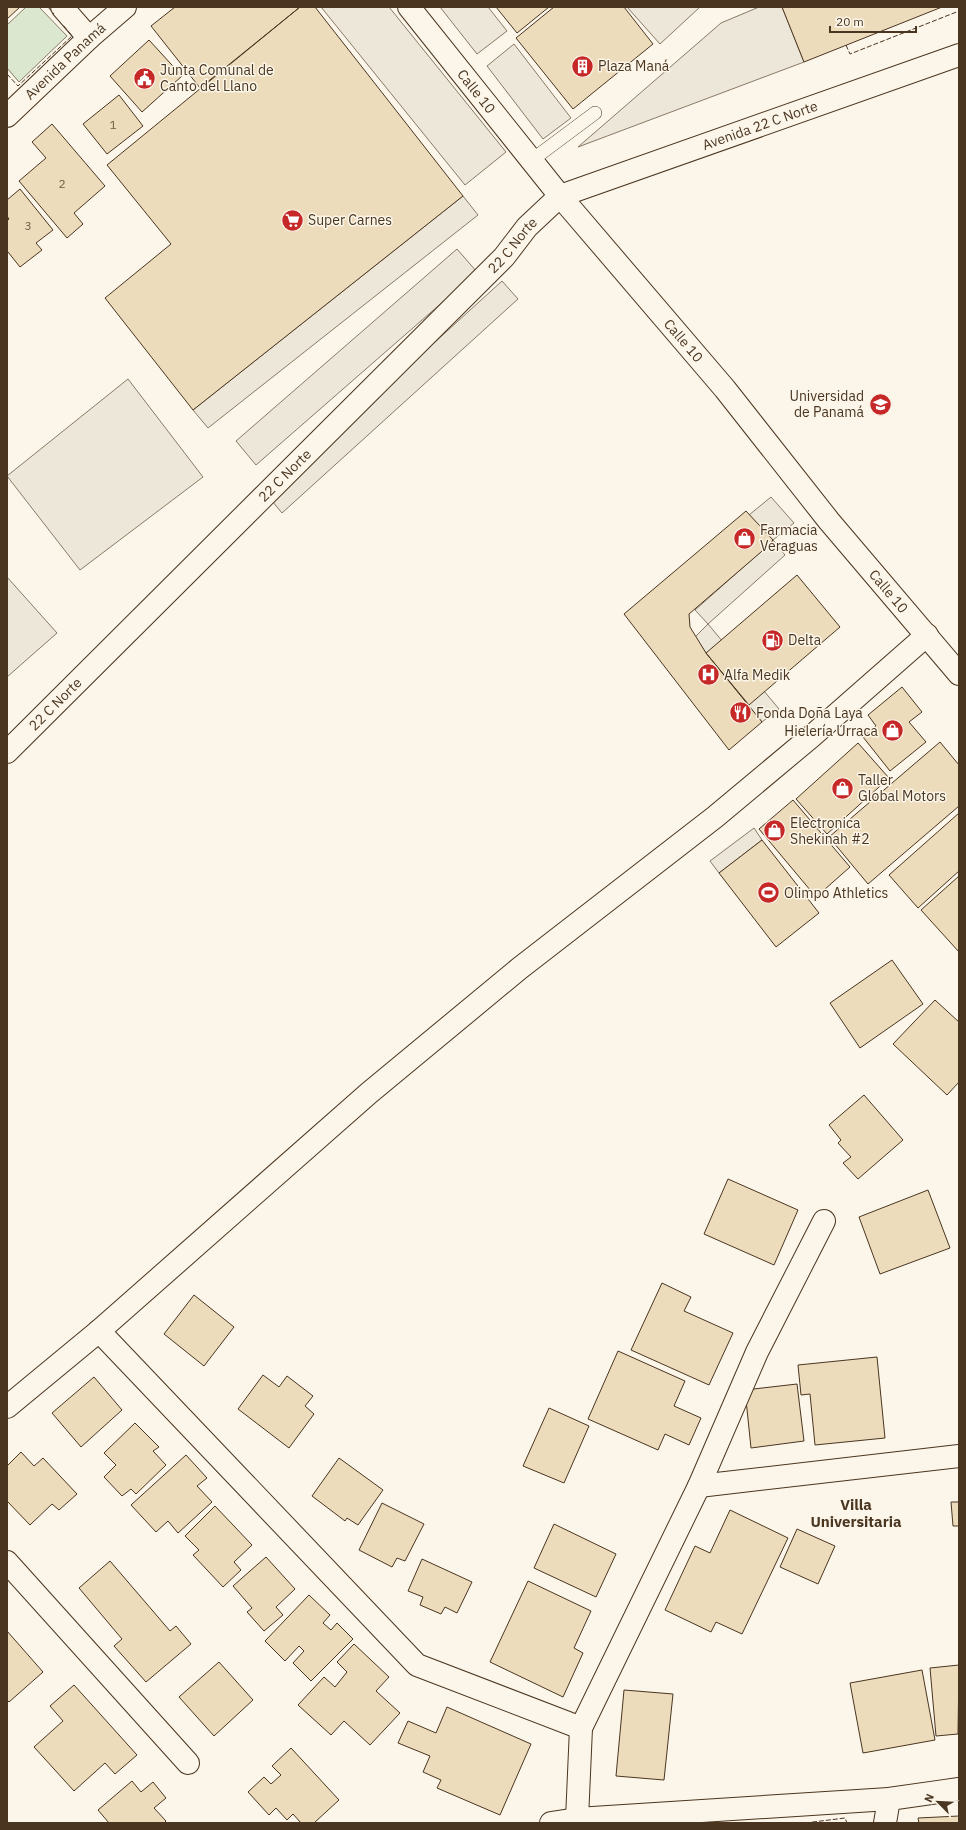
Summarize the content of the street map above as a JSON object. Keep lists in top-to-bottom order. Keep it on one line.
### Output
{"streets":{"street":["Avenida Panamá","Calle 10","Avenida 22 C Norte","22 C Norte"]},"crossings":[["Calle 10","Avenida 22 C Norte"],["Calle 10","22 C Norte"],["Avenida 22 C Norte","22 C Norte"]],"districts":["Villa Universitaria"],"places":{"building":["Plaza Maná"],"public building":["Junta Comunal de Canto del Llano"],"supermarket":["Super Carnes"],"school or university":["Universidad de Panamá"],"shop":["Farmacia Veraguas","Hielería Urraca","Taller Global Motors","Electronica Shekinah #2"],"fuel station":["Delta"],"hospital":["Alfa Medik"],"restaurant":["Fonda Doña Laya"],"sports":["Olimpo Athletics"]},"house_numbers":["1","2","3"],"scale_bar":"20 m","north":"top left"}
